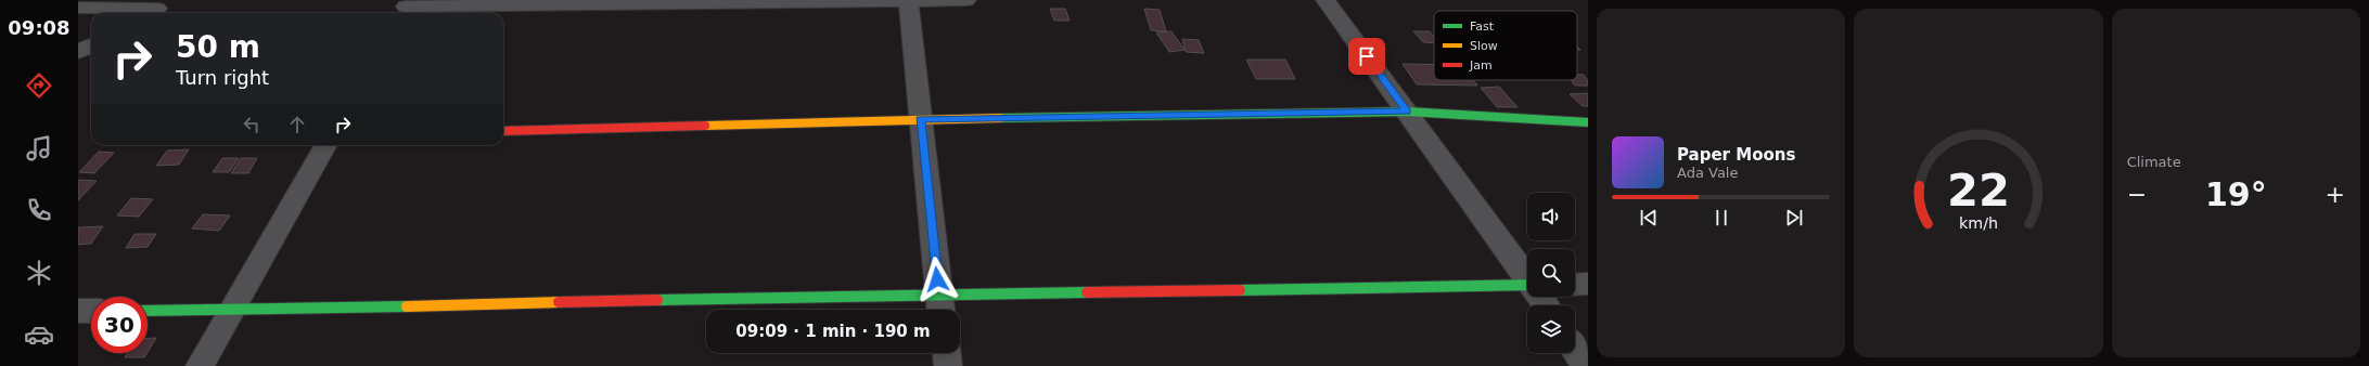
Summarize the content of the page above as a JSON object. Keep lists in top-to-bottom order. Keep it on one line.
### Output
{"legend":["Fast","Slow","Jam"],"page":{"tabs":"09:08","tile":"Climate","turn":["50 m","Turn right"],"song":["Paper Moons","Ada Vale"],"heat":["−","19°","+"],"limit":"30","trip":"09:09 · 1 min · 190 m","gauge":["22","km/h"]}}
